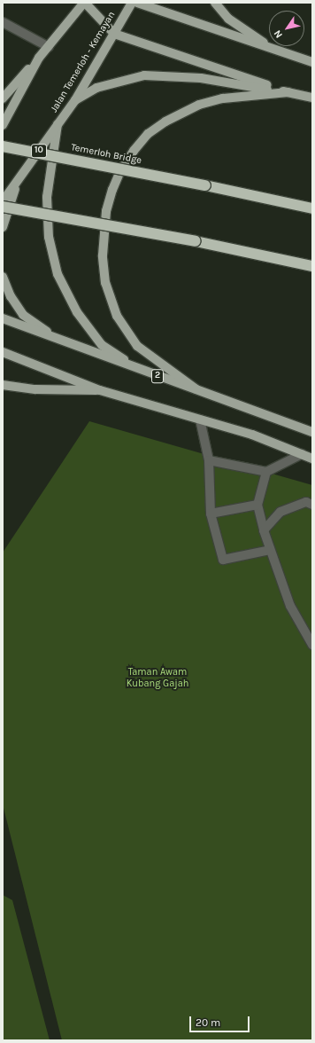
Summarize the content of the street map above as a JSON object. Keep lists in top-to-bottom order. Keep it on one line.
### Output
{"streets":{"highway":["Temerloh Bridge"],"main road":["Jalan Temerloh - Kemayan","10","2"]},"parks":["Taman Awam Kubang Gajah"],"scale_bar":"20 m","north":"bottom left"}
